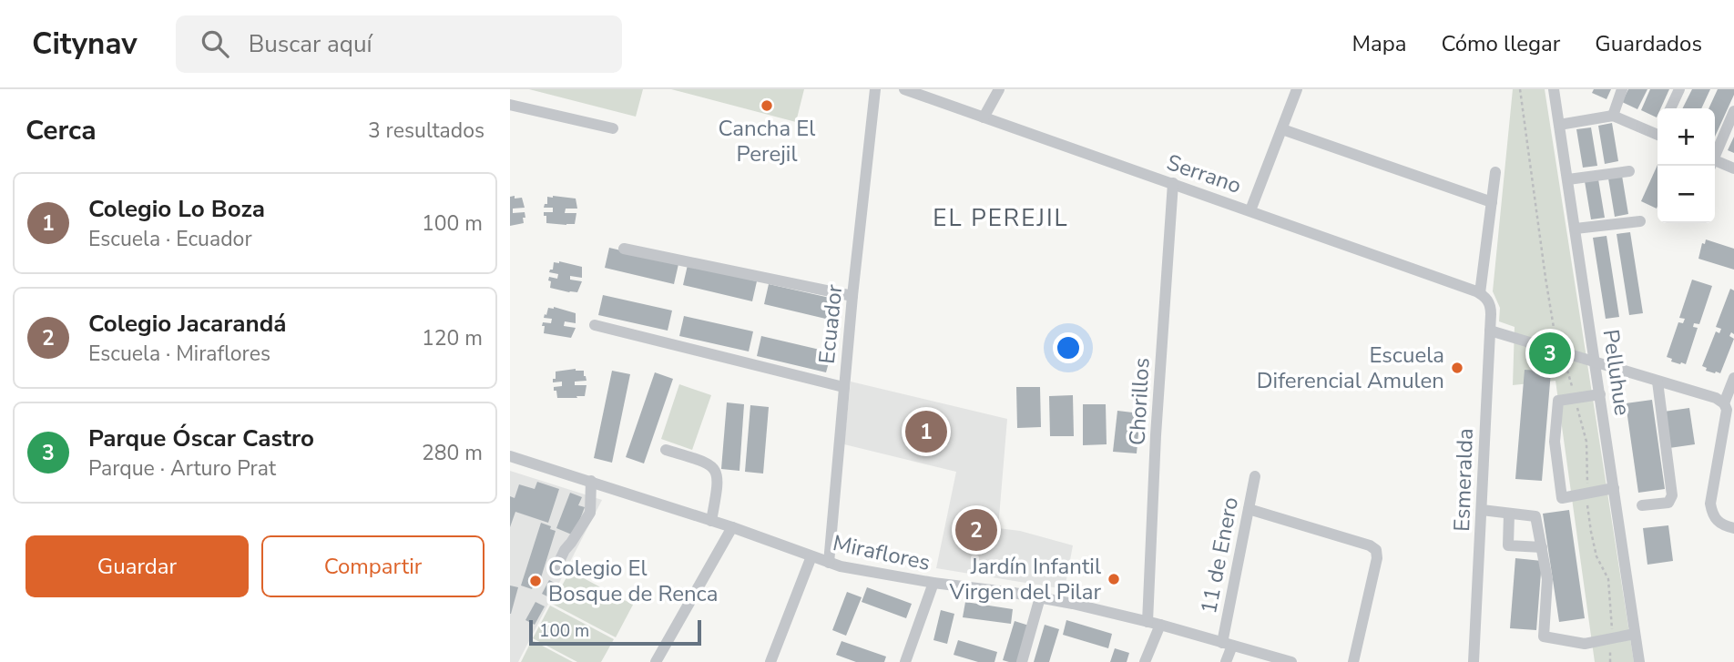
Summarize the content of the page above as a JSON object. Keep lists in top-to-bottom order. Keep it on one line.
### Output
{"streets":{"street":["Serrano","Ecuador","Pelluhue","Chorillos","Esmeralda","Miraflores","11 de Enero"]},"crossings":[["Serrano","Chorillos"],["Serrano","Esmeralda"],["Ecuador","Miraflores"],["Chorillos","Miraflores"],["Miraflores","11 de Enero"]],"districts":["EL PEREJIL"],"places":["Cancha El Perejil","Escuela Diferencial Amulen","Jardín Infantil Virgen del Pilar","Colegio El Bosque de Renca"],"scale_bar":"100 m","page":{"header":"Citynav","search":"Buscar aquí","nav":["Mapa","Cómo llegar","Guardados"],"heading":["Cerca","3 resultados"],"map_buttons":["+","−"],"list":[{"mark":"1","name":"Colegio Lo Boza","note":"Escuela · Ecuador","value":"100 m"},{"mark":"2","name":"Colegio Jacarandá","note":"Escuela · Miraflores","value":"120 m"},{"mark":"3","name":"Parque Óscar Castro","note":"Parque · Arturo Prat","value":"280 m"}],"pins":["3","1","2"],"buttons":["Guardar","Compartir"],"scale":"100 m"}}
